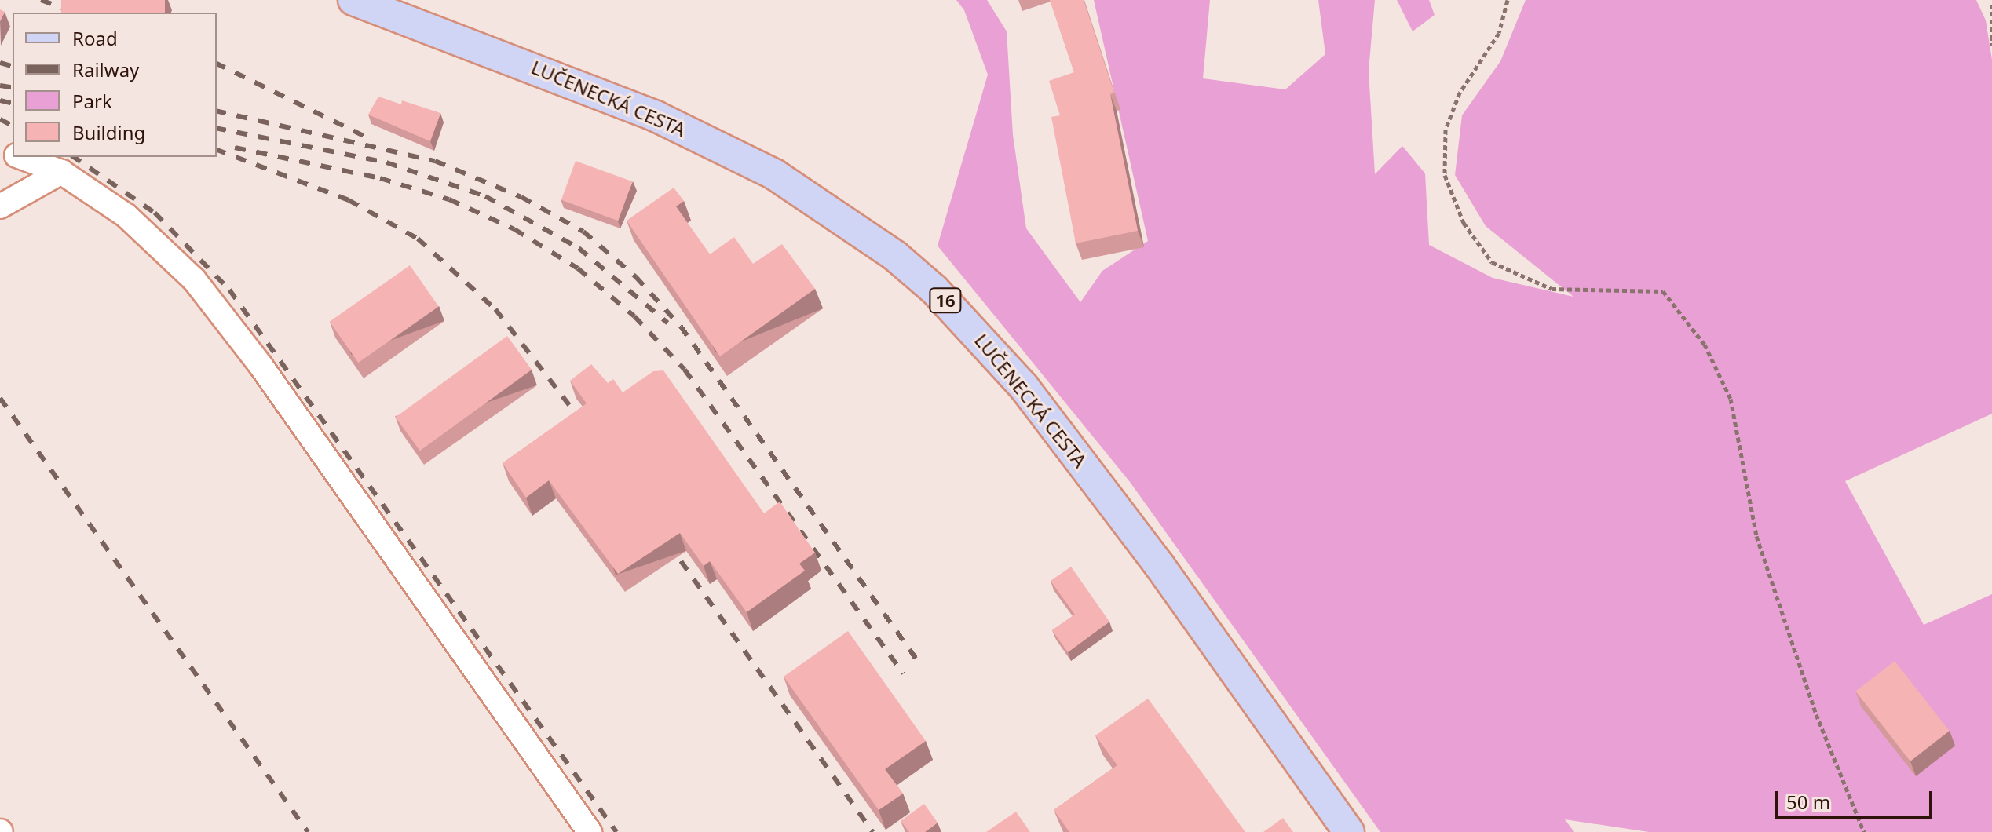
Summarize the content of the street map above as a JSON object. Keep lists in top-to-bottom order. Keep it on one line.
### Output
{"streets":{"main road":["LUČENECKÁ CESTA","16"]},"legend":["Road","Railway","Park","Building"],"scale_bar":"50 m"}
